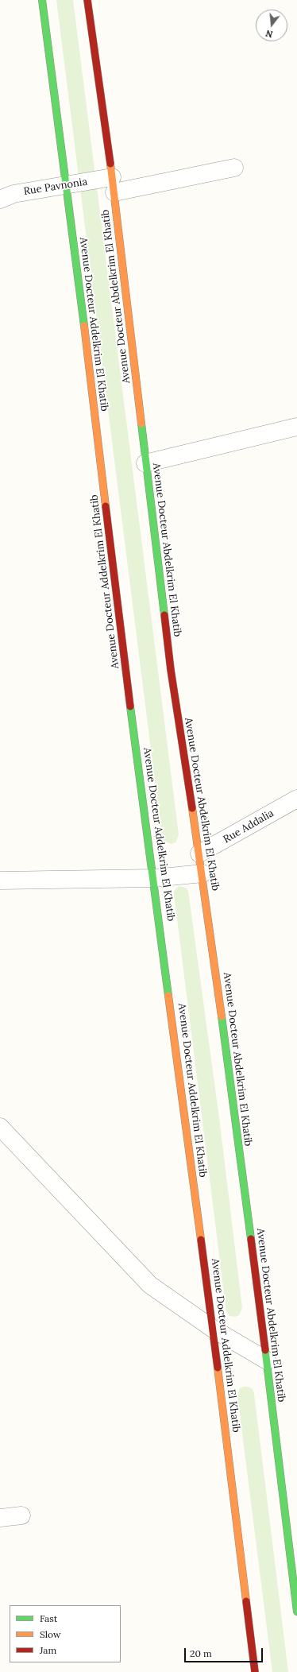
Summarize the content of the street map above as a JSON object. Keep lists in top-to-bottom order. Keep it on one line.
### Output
{"streets":{"main road":["Avenue Docteur Abdelkrim El Khatib","Avenue Docteur Addelkrim El Khatib"],"street":["Rue Pavnonia","Rue Addalia"]},"crossings":[["Rue Pavnonia","Avenue Docteur Abdelkrim El Khatib"],["Rue Pavnonia","Avenue Docteur Addelkrim El Khatib"],["Avenue Docteur Abdelkrim El Khatib","Rue Addalia"]],"legend":["Fast","Slow","Jam"],"scale_bar":"20 m","north":"bottom"}
